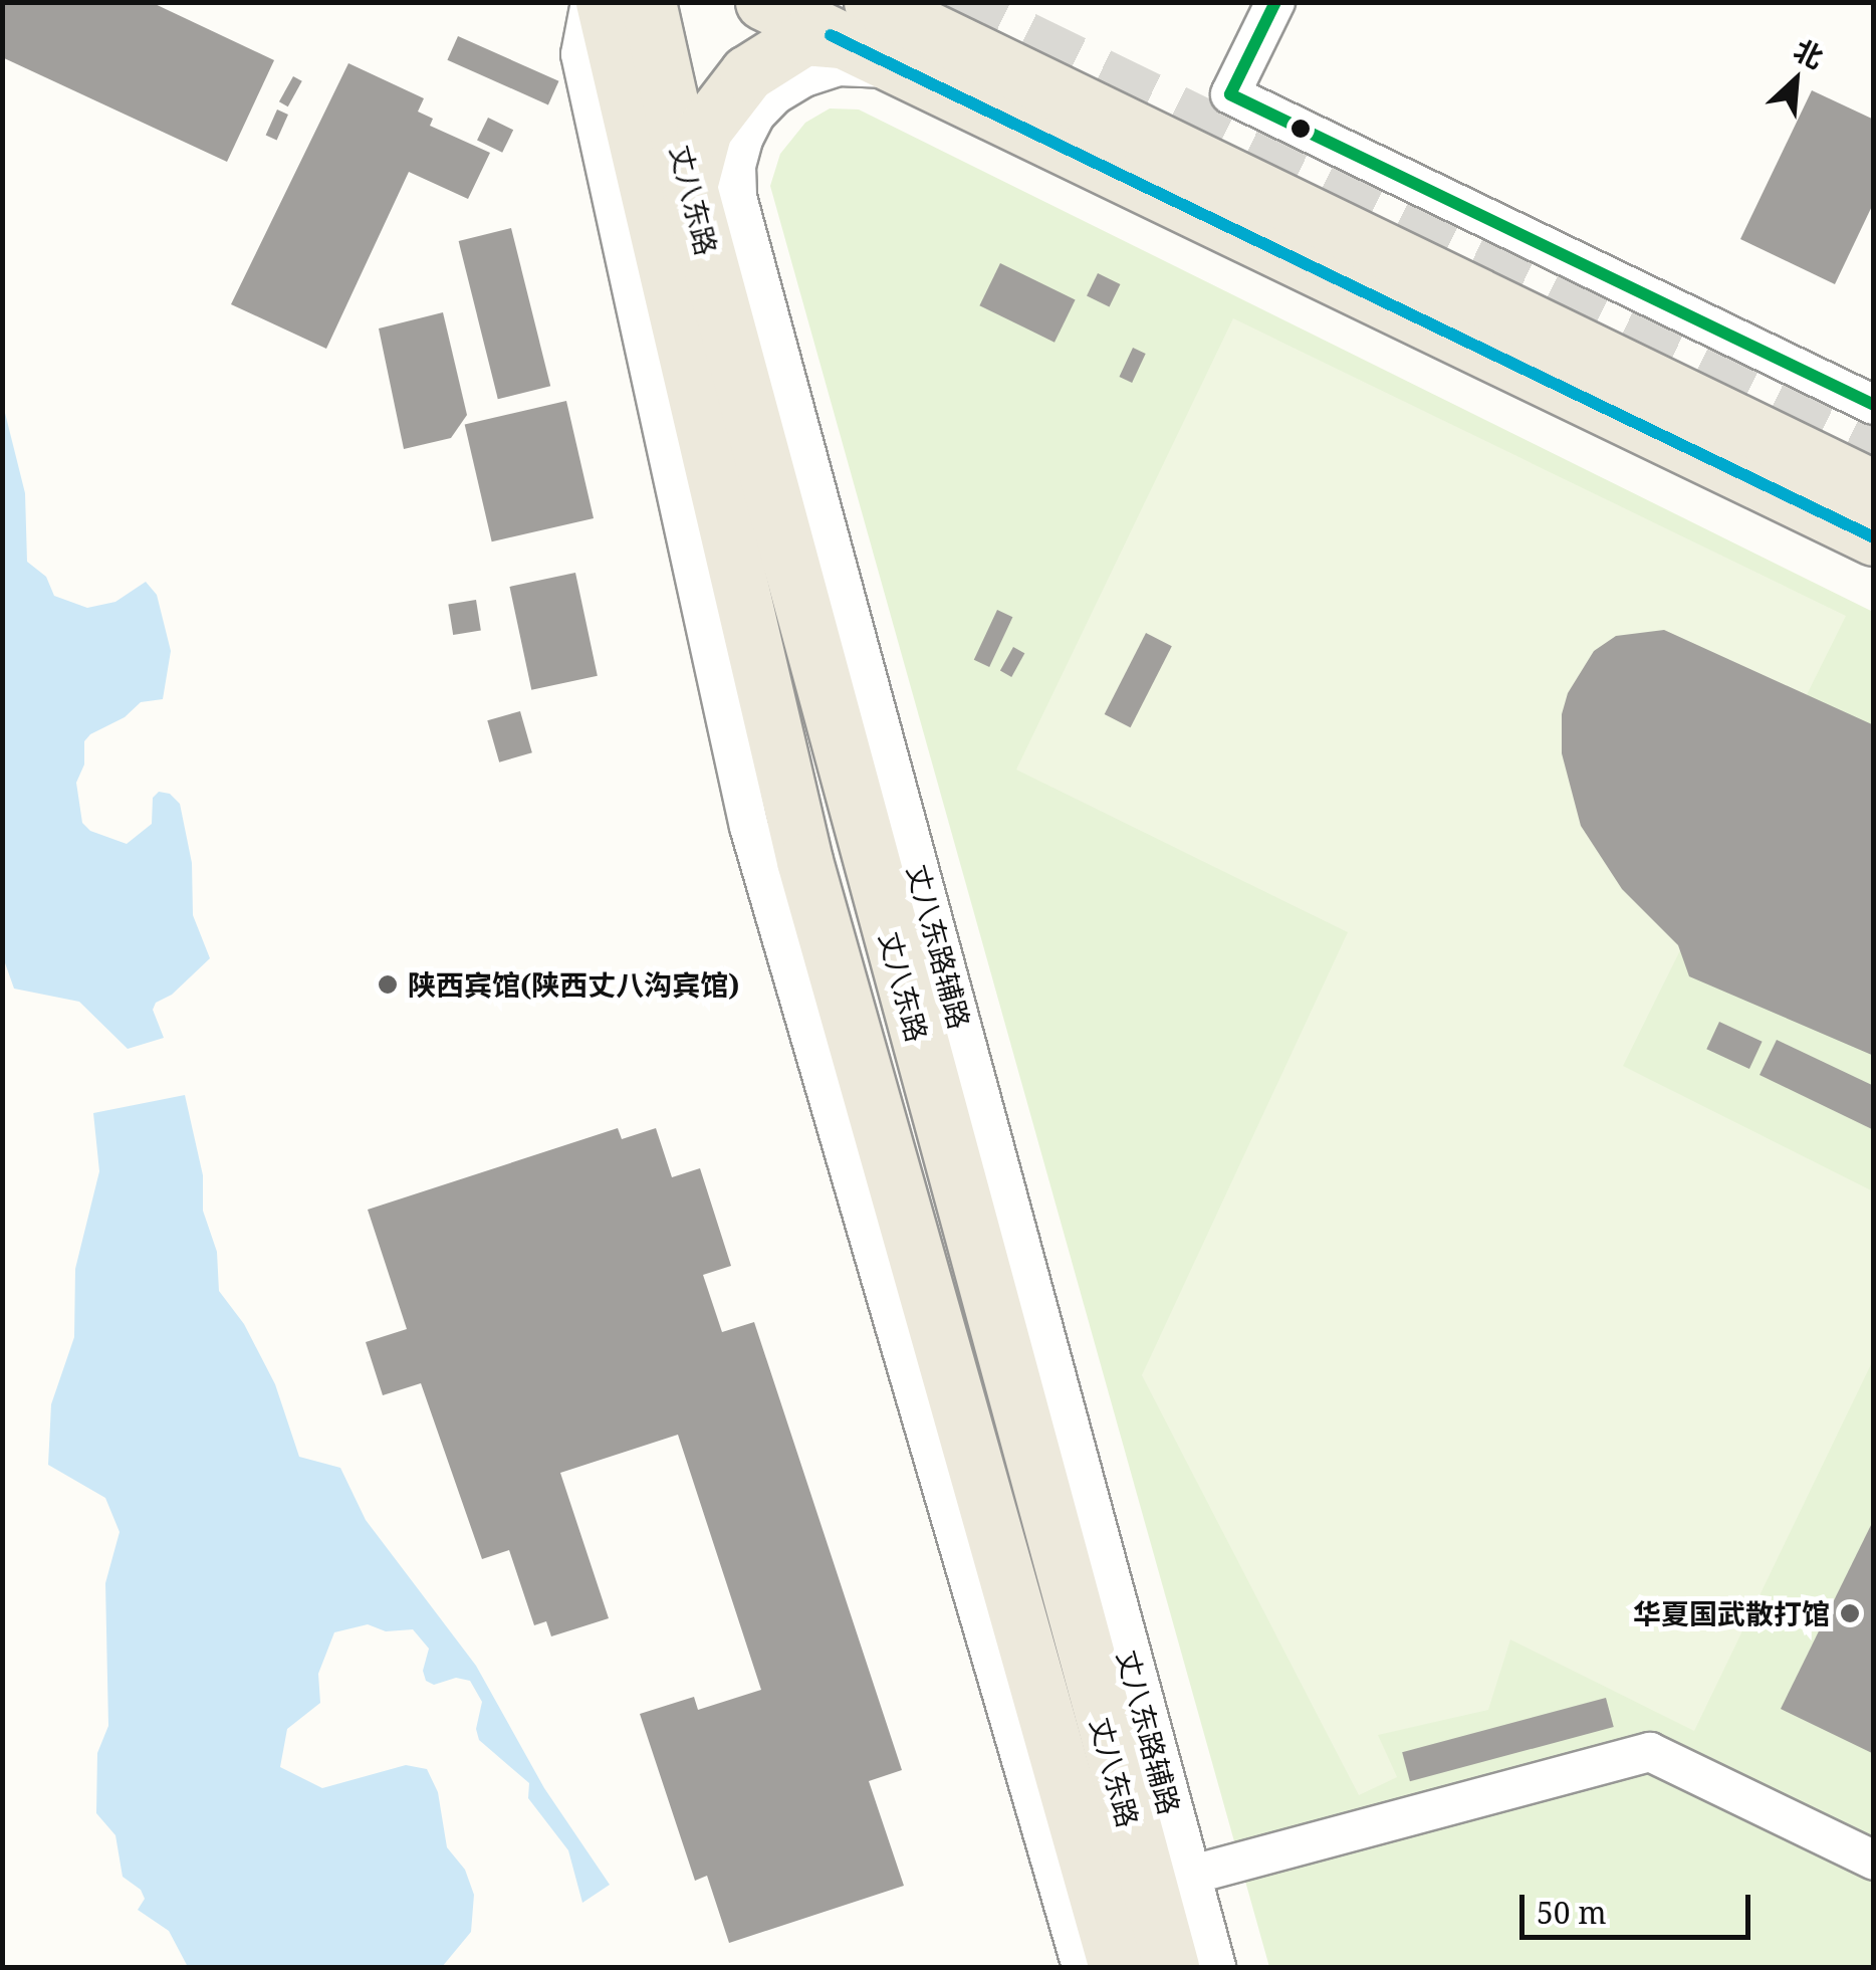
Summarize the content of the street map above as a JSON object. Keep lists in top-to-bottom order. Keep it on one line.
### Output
{"streets":{"main road":["丈八东路"],"street":["丈八东路辅路"]},"crossings":[["丈八东路","丈八东路辅路"]],"places":["陕西宾馆(陕西丈八沟宾馆)","华夏国武散打馆"],"scale_bar":"50 m","north":"top right"}
